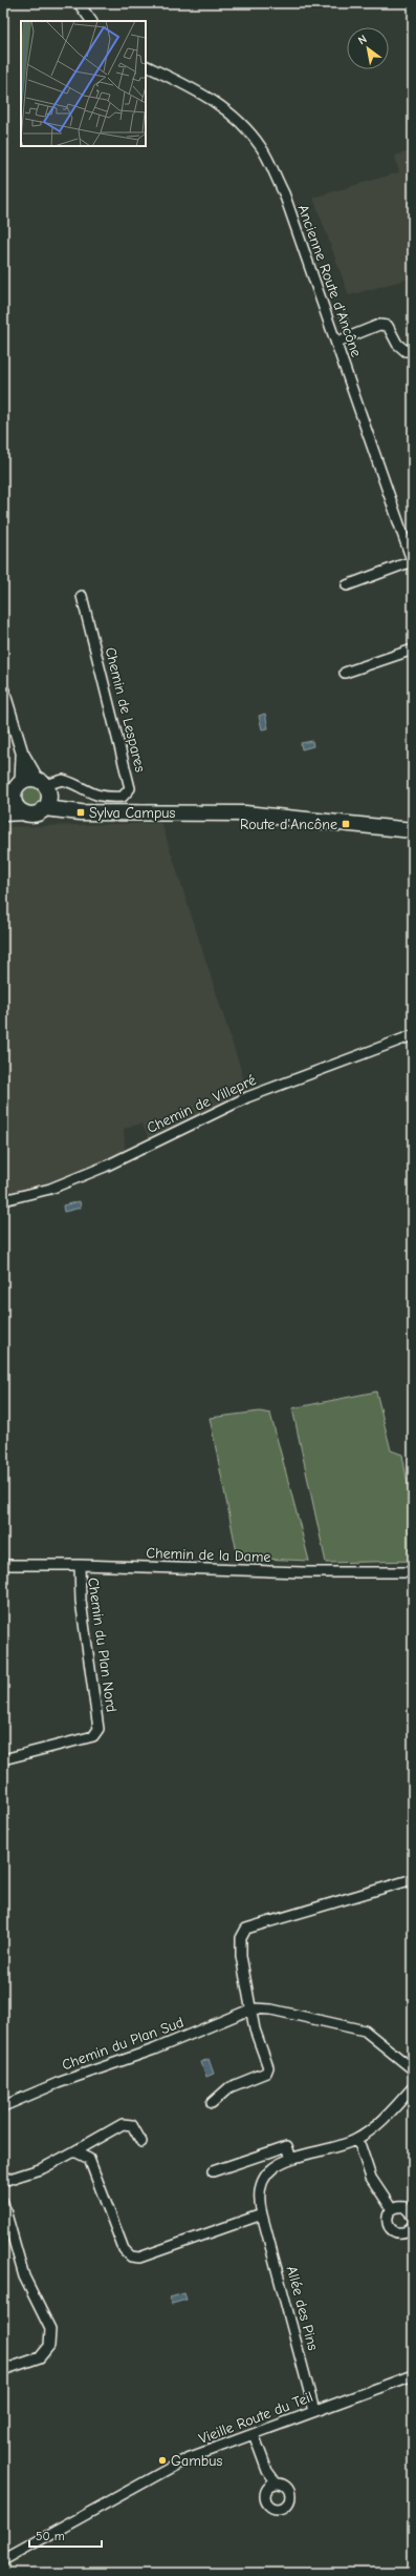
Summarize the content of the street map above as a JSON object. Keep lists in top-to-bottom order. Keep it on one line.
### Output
{"streets":{"street":["Ancienne Route d'Ancône","Chemin de Lespares","Chemin de Villepré","Chemin de la Dame","Chemin du Plan Nord","Chemin du Plan Sud","Allée des Pins","Vieille Route du Teil"]},"crossings":[["Chemin de la Dame","Chemin du Plan Nord"],["Allée des Pins","Vieille Route du Teil"]],"places":{"transit":["Sylva Campus","Route d'Ancône"],"other":["Gambus"]},"scale_bar":"50 m","north":"top left"}
